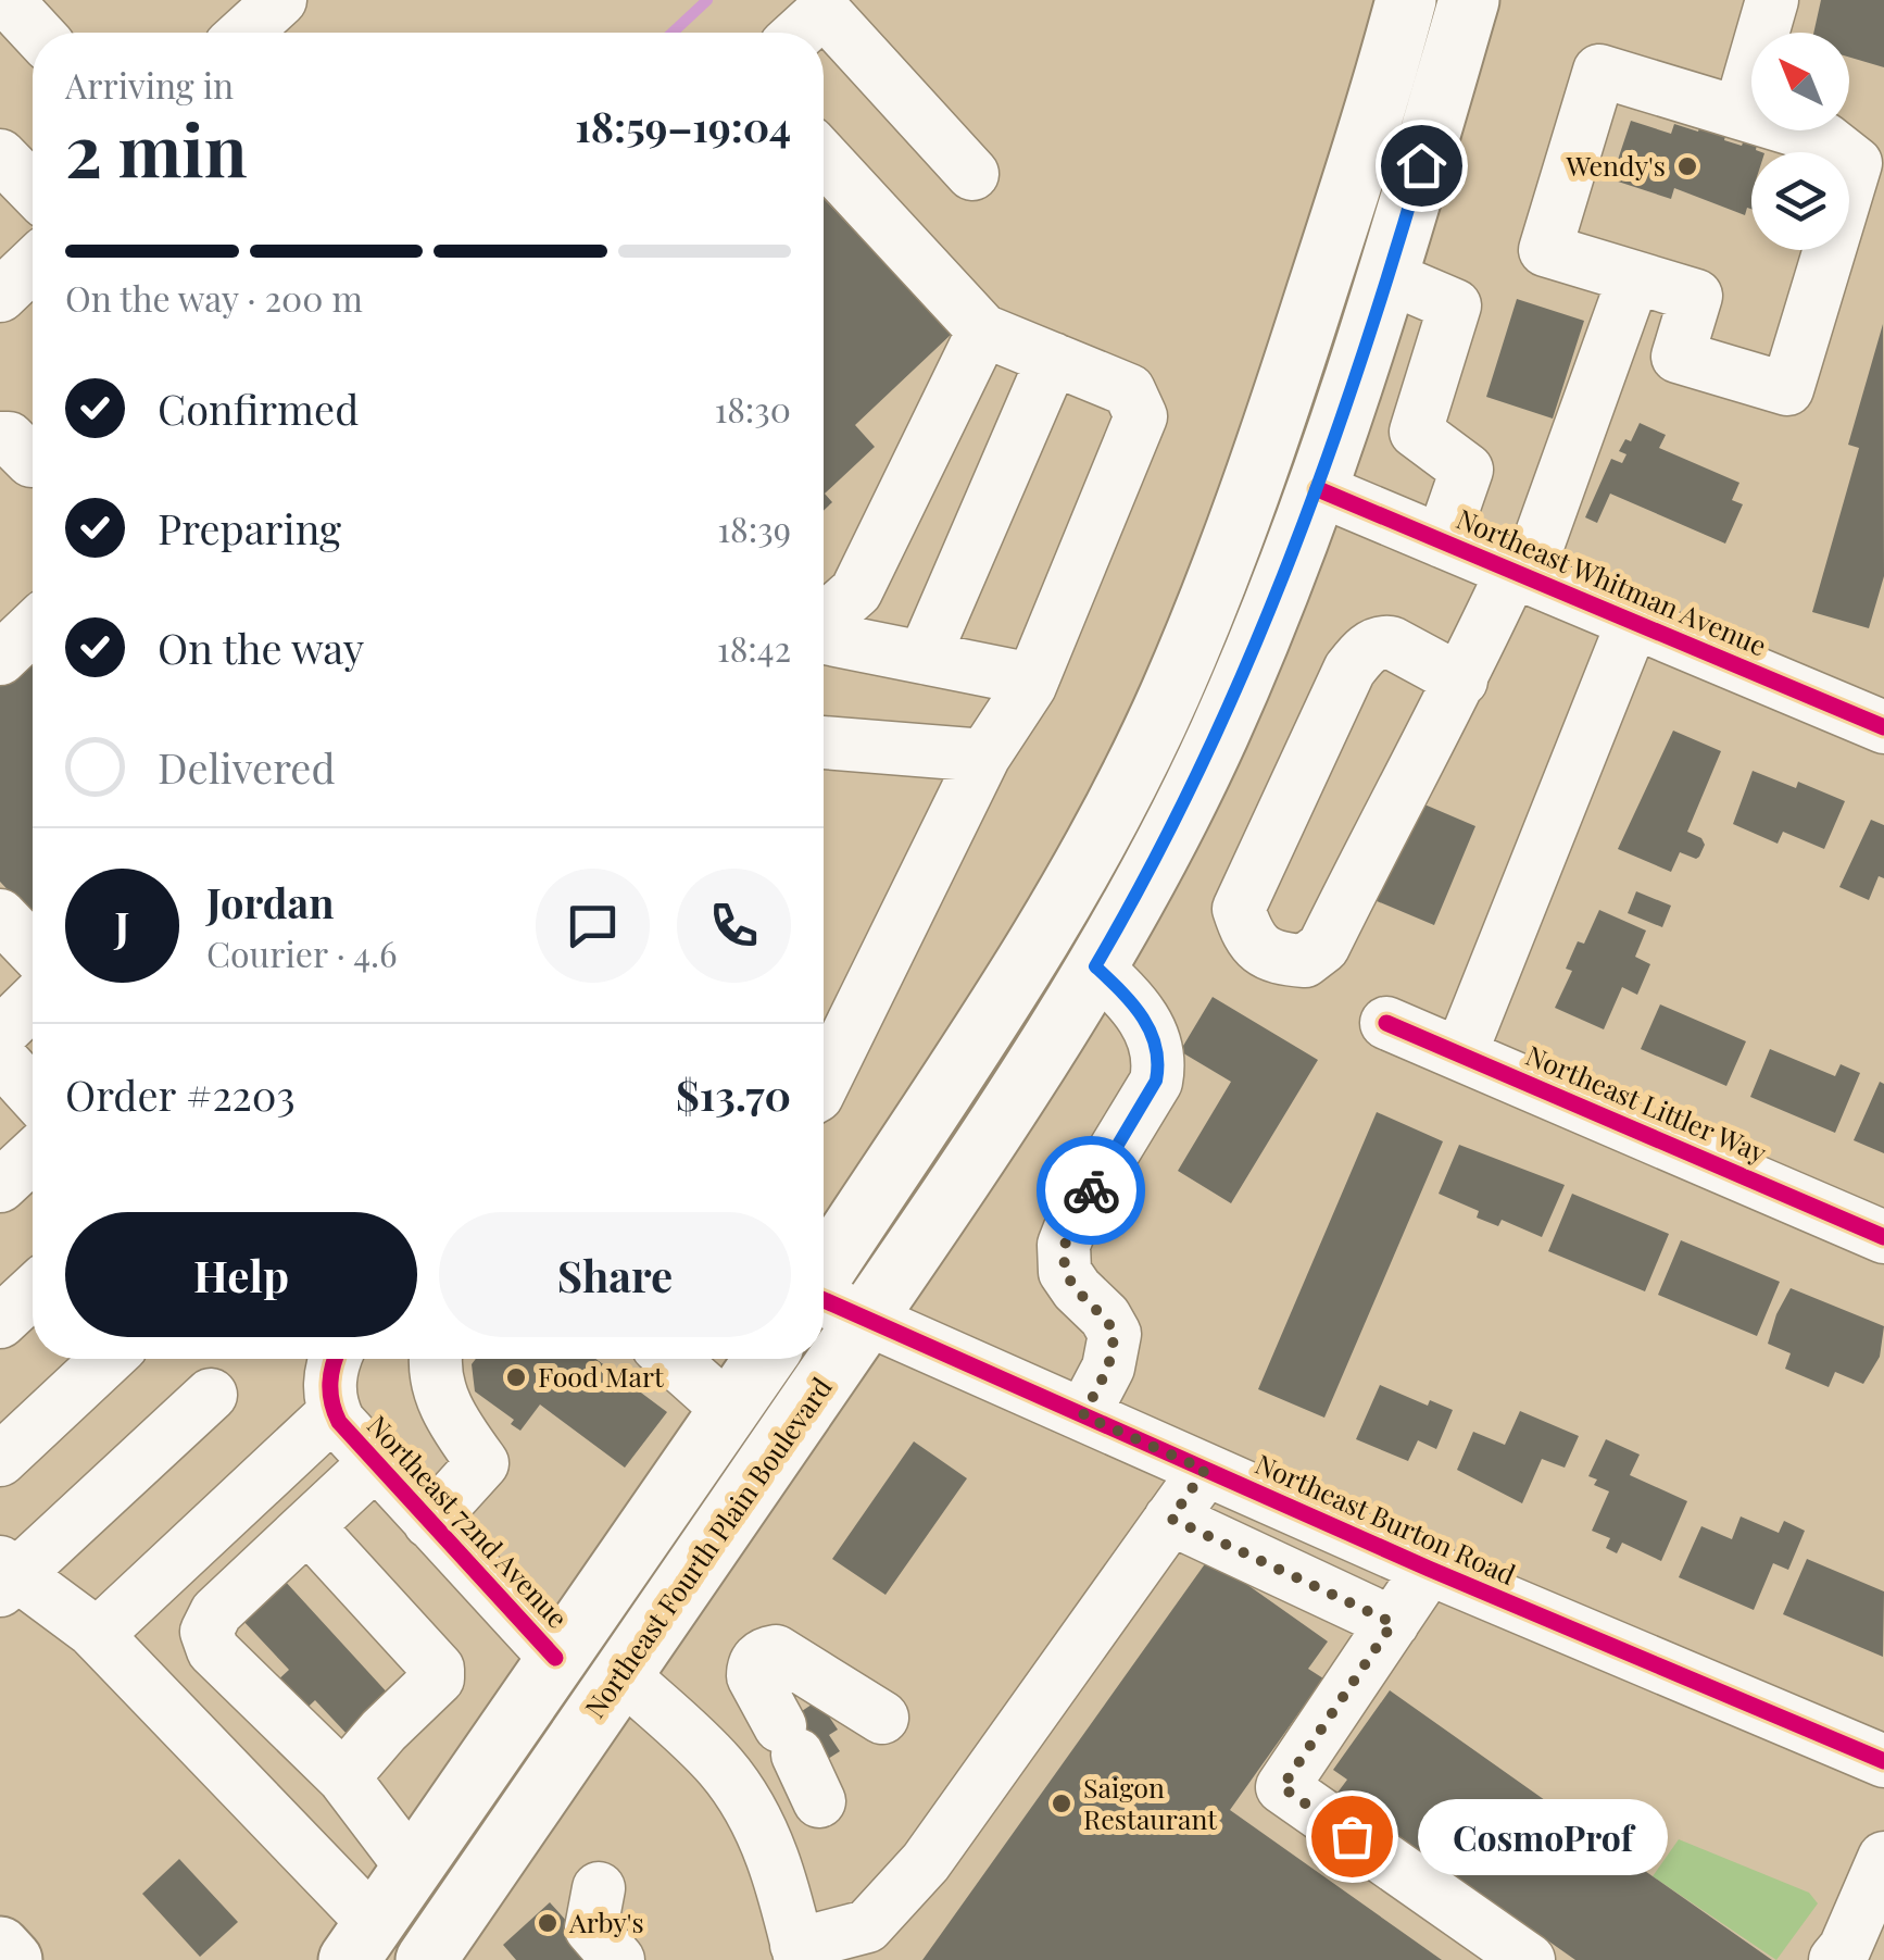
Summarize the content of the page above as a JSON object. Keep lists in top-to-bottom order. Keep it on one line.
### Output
{"streets":{"main road":["Northeast Fourth Plain Boulevard"],"street":["Northeast Whitman Avenue","Northeast Littler Way","Northeast Burton Road","Northeast 72nd Avenue"]},"crossings":[["Northeast Whitman Avenue","Northeast Fourth Plain Boulevard"],["Northeast Burton Road","Northeast Fourth Plain Boulevard"]],"places":["Wendy's","Food Mart","Saigon Restaurant","CosmoProf","Arby's"],"north":"top left","page":{"heading":["2 min","Arriving in","18:59–19:04"],"panel":["Jordan","Courier · 4.6","Order #2203","$13.70"],"bar":"On the way · 200 m","list":[["Confirmed","18:30"],["Preparing","18:39"],["On the way","18:42"],"Delivered"],"round":"J","buttons":["Help","Share"],"bubble":"CosmoProf"}}
